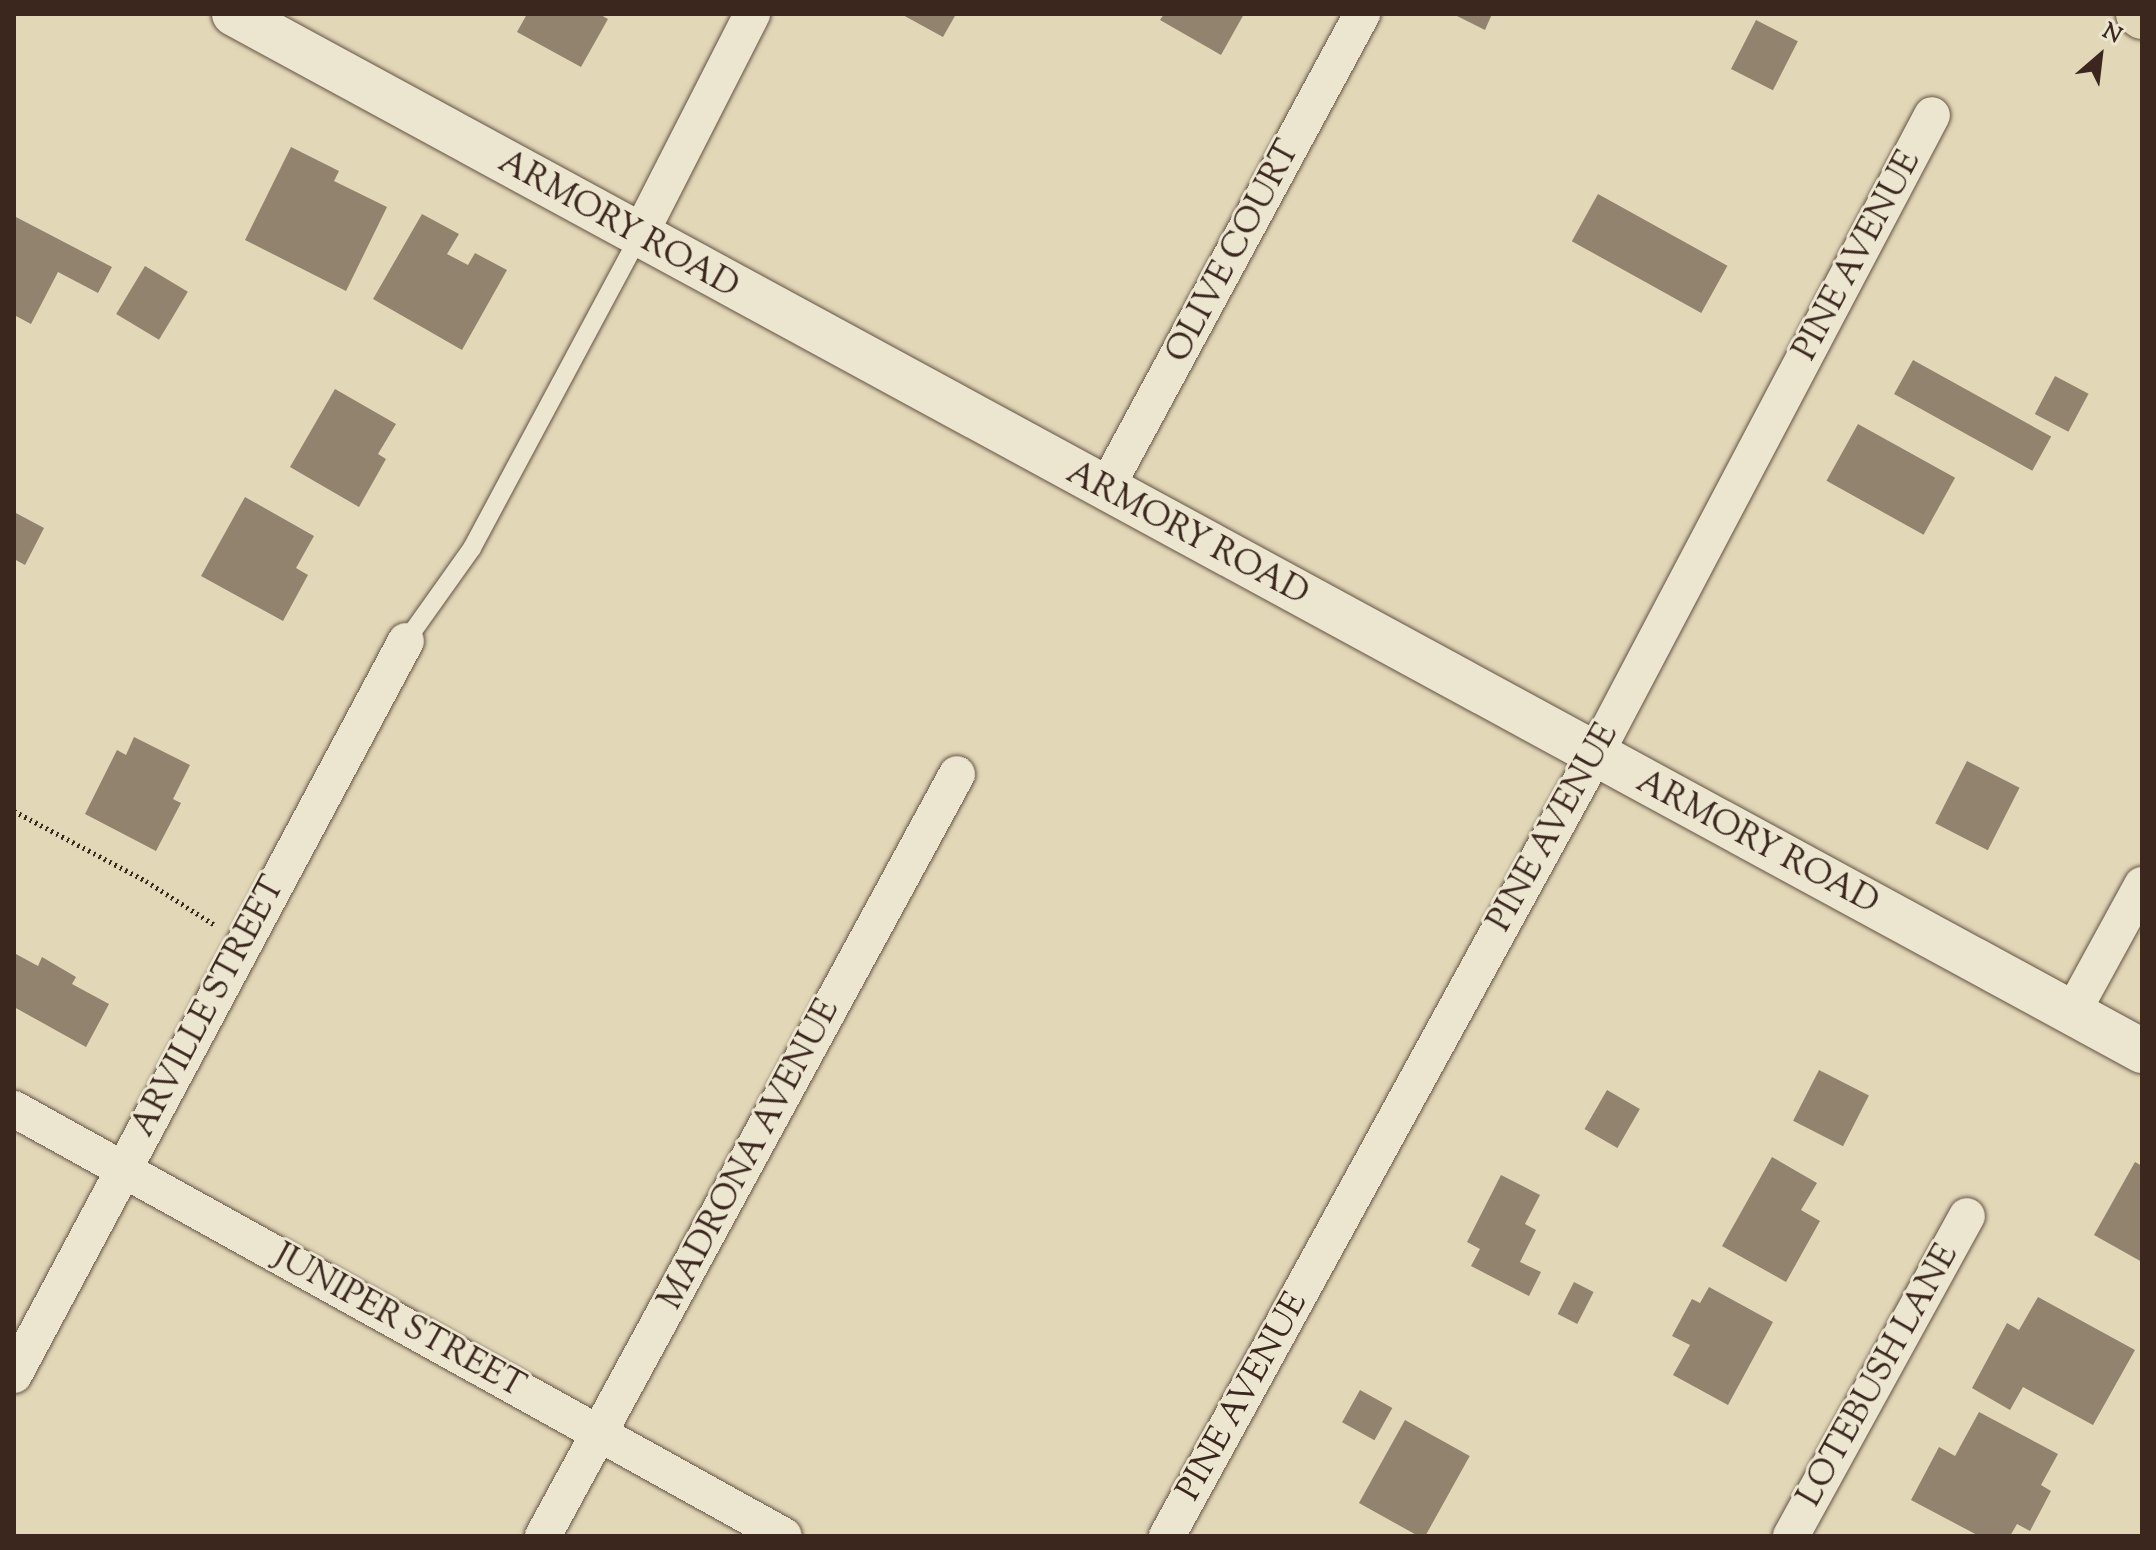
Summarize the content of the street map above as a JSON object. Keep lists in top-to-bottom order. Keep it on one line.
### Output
{"streets":{"street":["ARMORY ROAD","OLIVE COURT","PINE AVENUE","ARVILLE STREET","MADRONA AVENUE","JUNIPER STREET","LOTEBUSH LANE"]},"crossings":[["ARMORY ROAD","OLIVE COURT"],["ARMORY ROAD","PINE AVENUE"],["ARVILLE STREET","JUNIPER STREET"],["MADRONA AVENUE","JUNIPER STREET"]],"north":"top right"}
